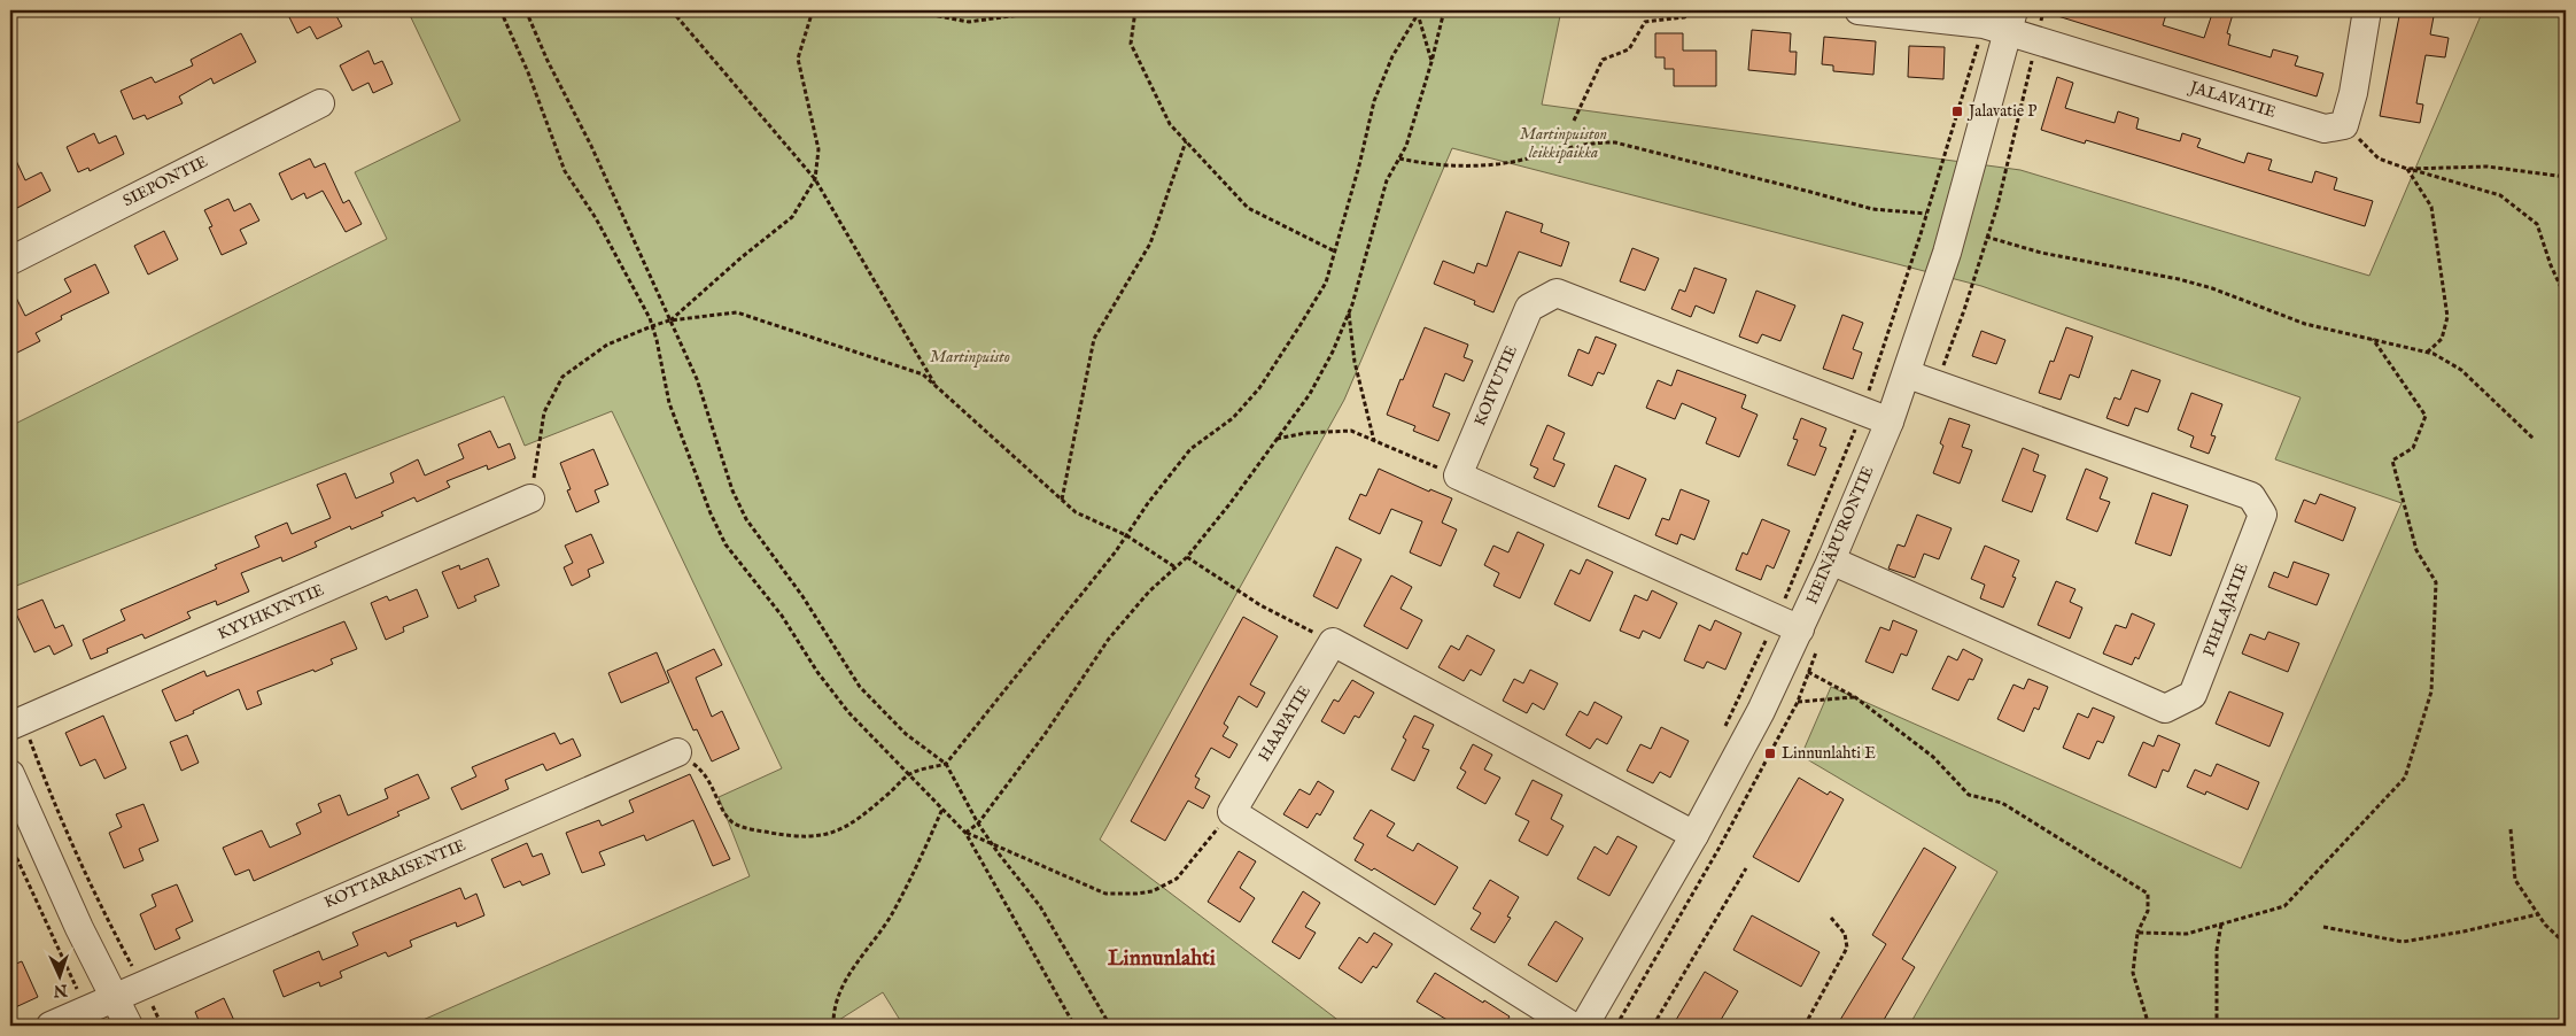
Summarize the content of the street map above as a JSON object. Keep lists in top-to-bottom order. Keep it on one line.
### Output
{"streets":{"street":["JALAVATIE","SIEPONTIE","KOIVUTIE","HEINÄPURONTIE","PIHLAJATIE","KYYHKYNTIE","HAAPATIE","KOTTARAISENTIE"]},"crossings":[["JALAVATIE","HEINÄPURONTIE"],["KOIVUTIE","HEINÄPURONTIE"],["HEINÄPURONTIE","PIHLAJATIE"]],"districts":["Linnunlahti"],"parks":["Martinpuiston leikkipaikka","Martinpuisto"],"places":{"transit":["Jalavatie P","Linnunlahti E"]},"north":"bottom"}
